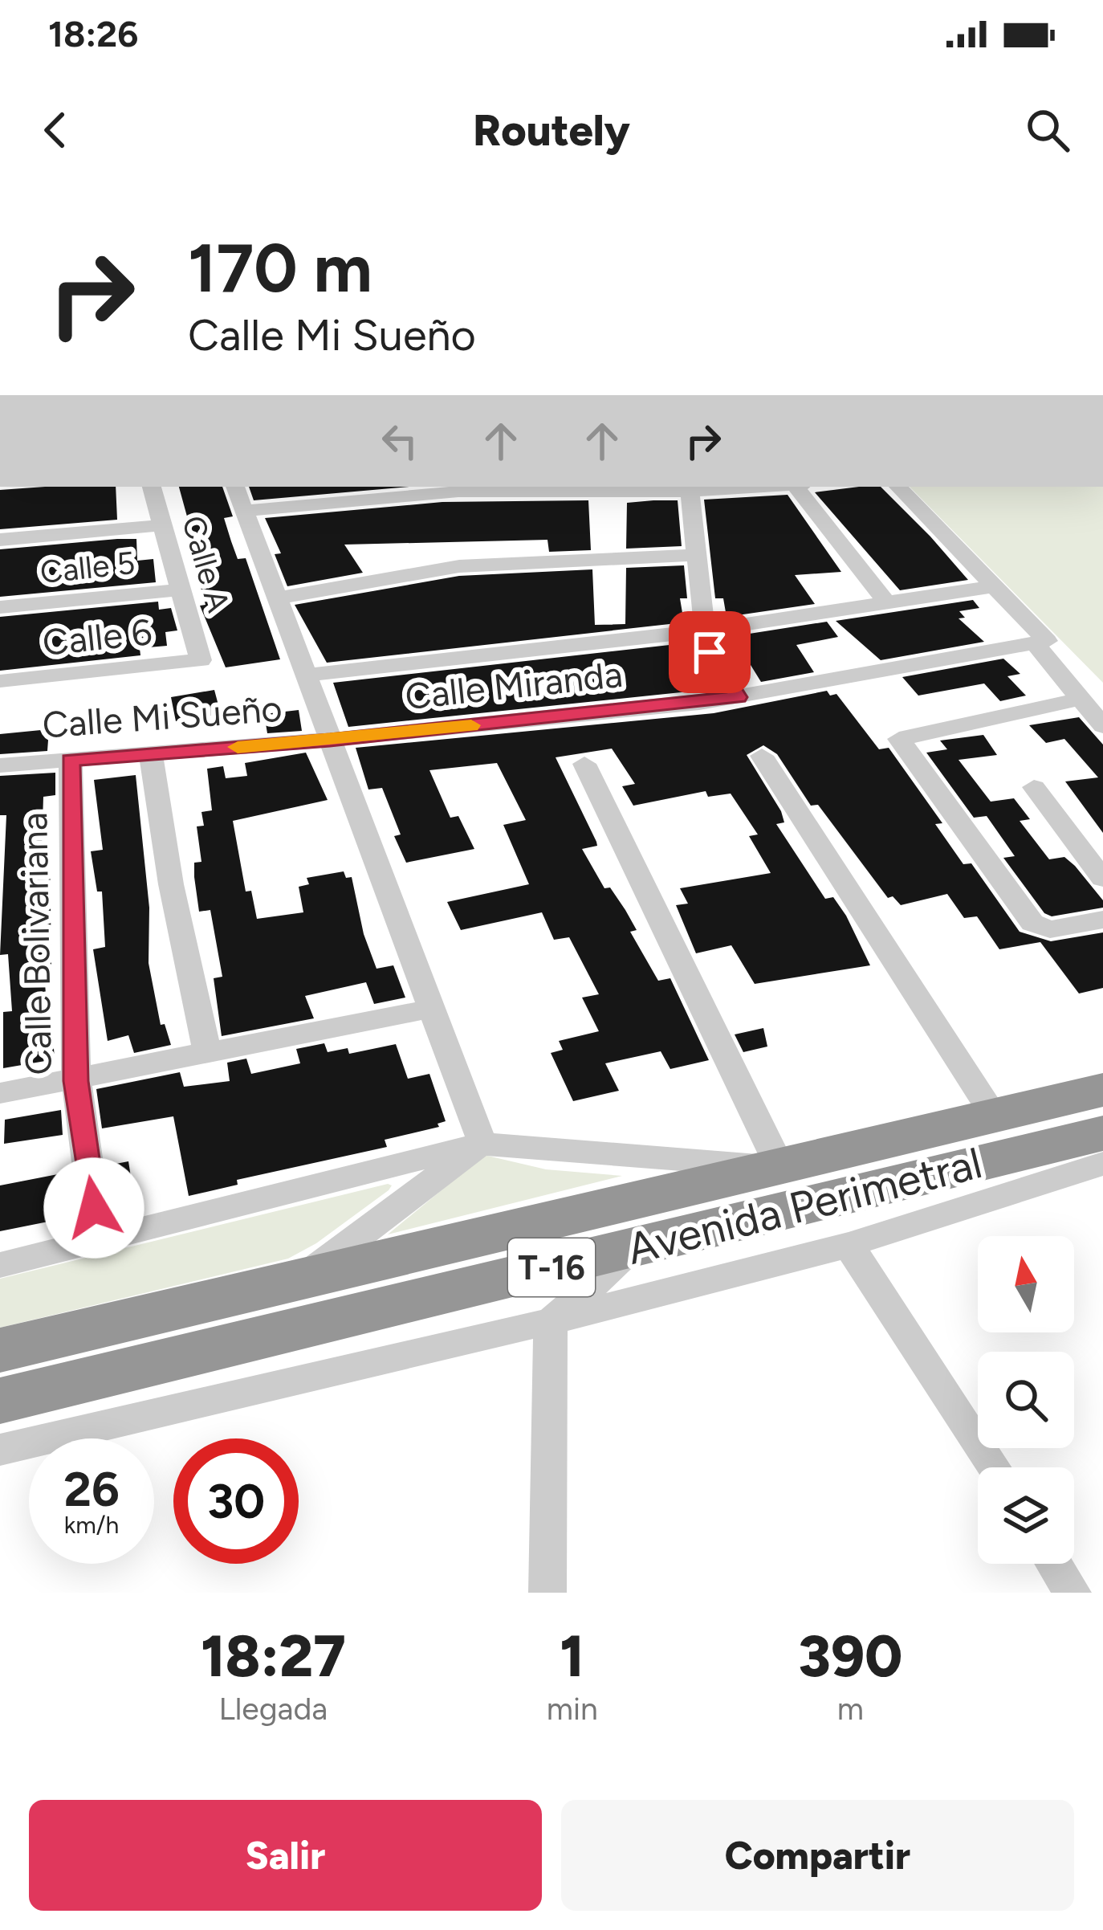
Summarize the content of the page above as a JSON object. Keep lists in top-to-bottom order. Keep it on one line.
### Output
{"streets":{"highway":["Avenida Perimetral","T-16"],"street":["Calle A","Calle 5","Calle 6","Calle Miranda","Calle Mi Sueño","Calle Bolivariana"]},"crossings":[["Calle A","Calle 5"],["Calle A","Calle 6"],["Calle Miranda","Calle Mi Sueño"],["Calle Mi Sueño","Calle Bolivariana"]],"north":"top","page":{"status":"18:26","header":"Routely","turn":["170 m","Calle Mi Sueño"],"speed":"26 km/h","limit":"30","eta":["18:27","Llegada","1","min","390","m"],"buttons":["Salir","Compartir"]}}
